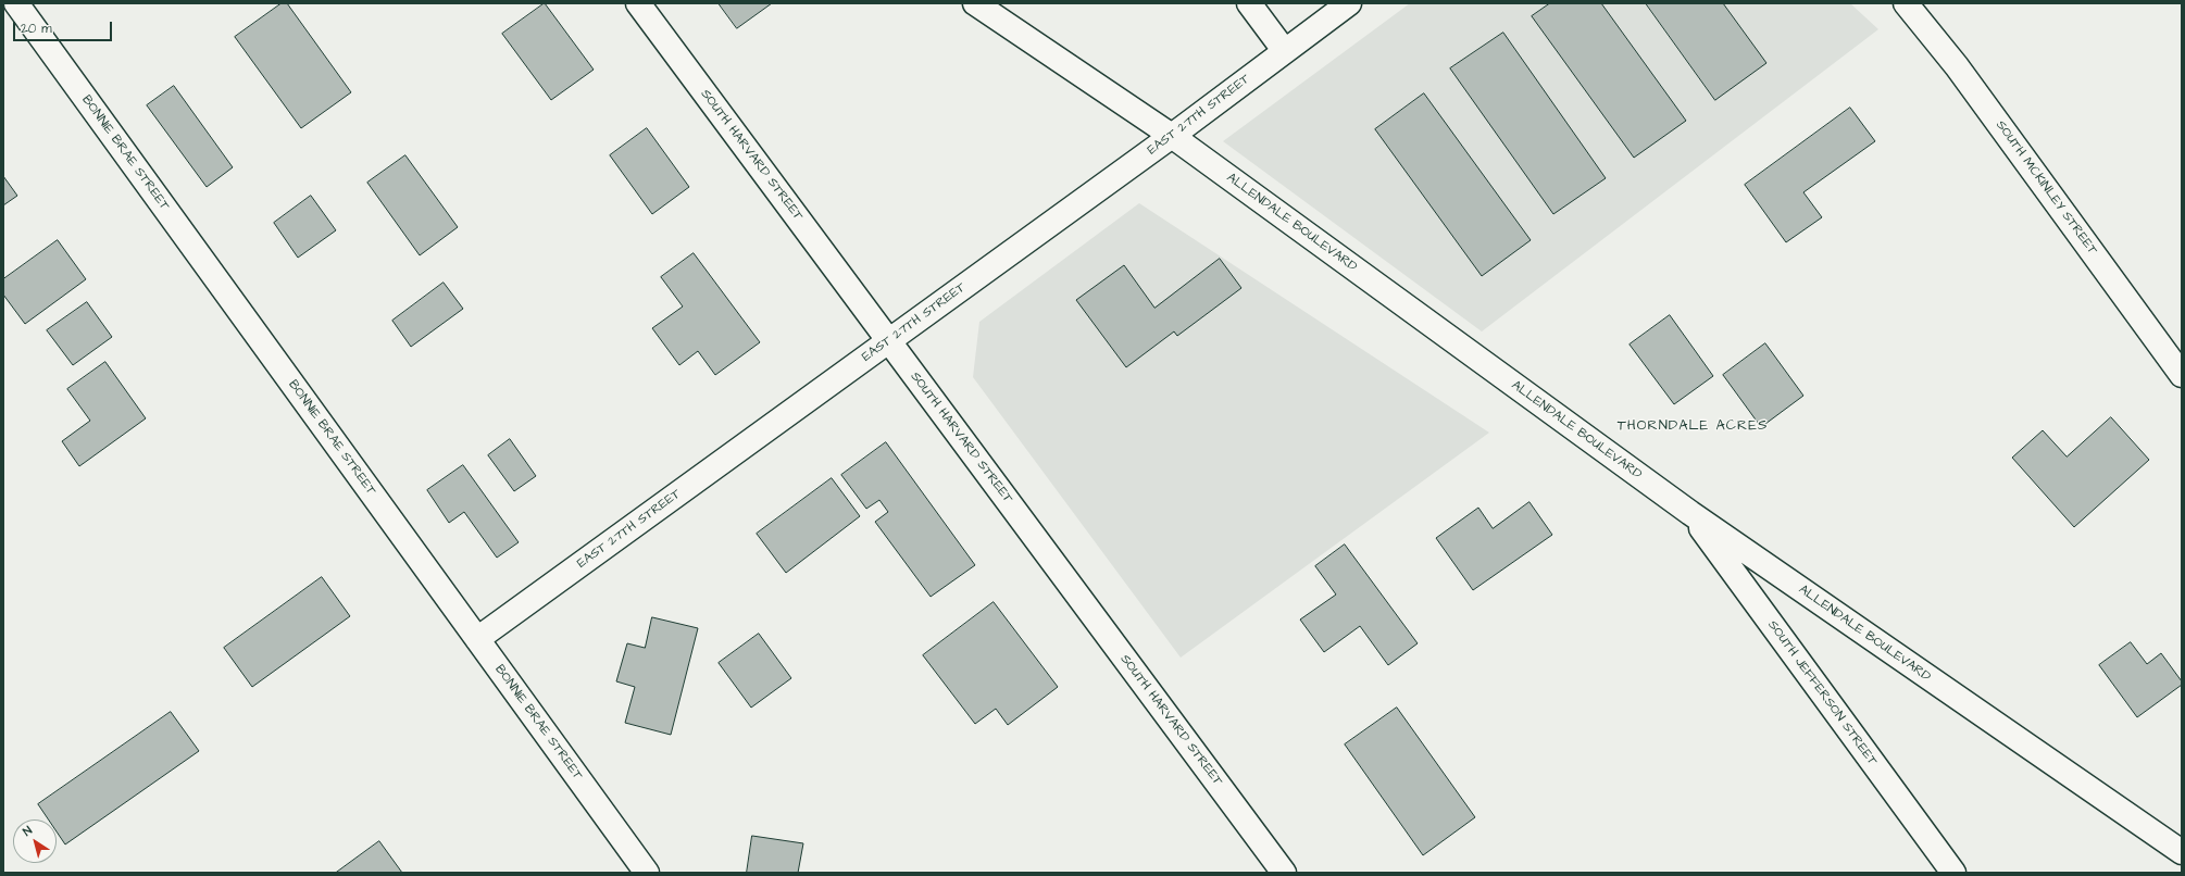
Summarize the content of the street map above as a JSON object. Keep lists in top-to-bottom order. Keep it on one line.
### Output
{"streets":{"street":["EAST 27TH STREET","BONNIE BRAE STREET","SOUTH HARVARD STREET","SOUTH MCKINLEY STREET","ALLENDALE BOULEVARD","SOUTH JEFFERSON STREET"]},"crossings":[["EAST 27TH STREET","BONNIE BRAE STREET"],["EAST 27TH STREET","SOUTH HARVARD STREET"],["EAST 27TH STREET","ALLENDALE BOULEVARD"],["ALLENDALE BOULEVARD","SOUTH JEFFERSON STREET"]],"districts":["THORNDALE ACRES"],"scale_bar":"20 m","north":"top left"}
